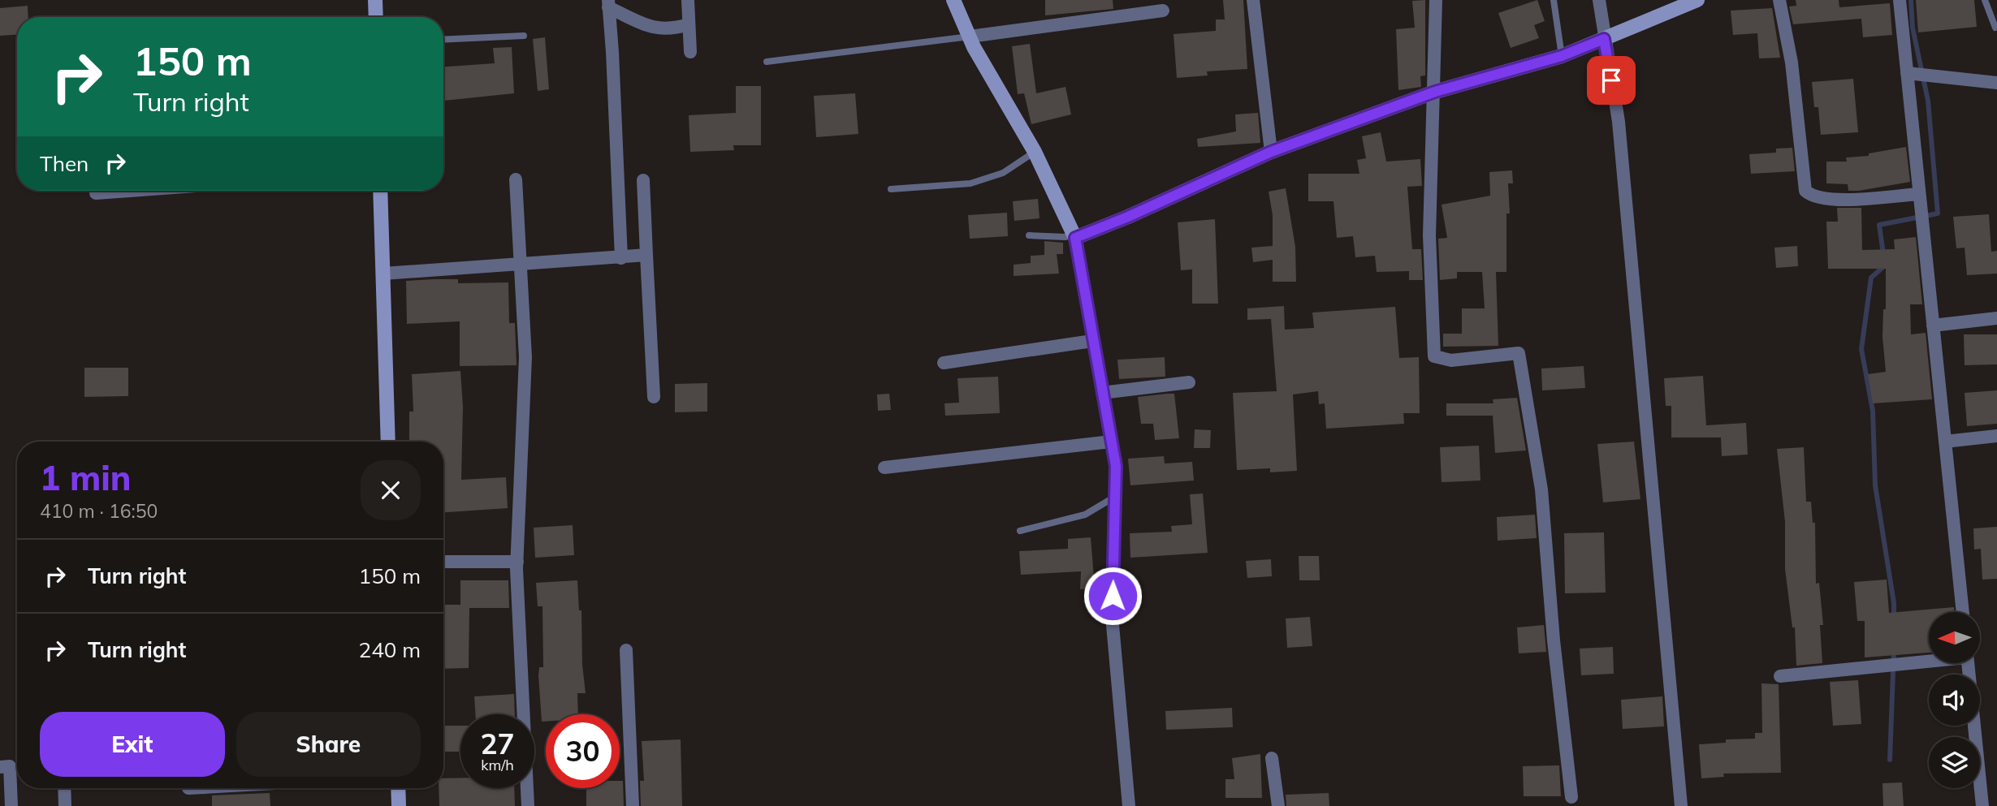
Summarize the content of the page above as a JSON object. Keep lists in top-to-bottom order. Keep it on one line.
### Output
{"north":"left","page":{"turn":["150 m","Turn right"],"then":"Then","heading":["1 min","410 m · 16:50"],"list":[{"name":"Turn right","value":"150 m"},{"name":"Turn right","value":"240 m"}],"buttons":["Exit","Share"],"speed":"27 km/h","limit":"30"}}
